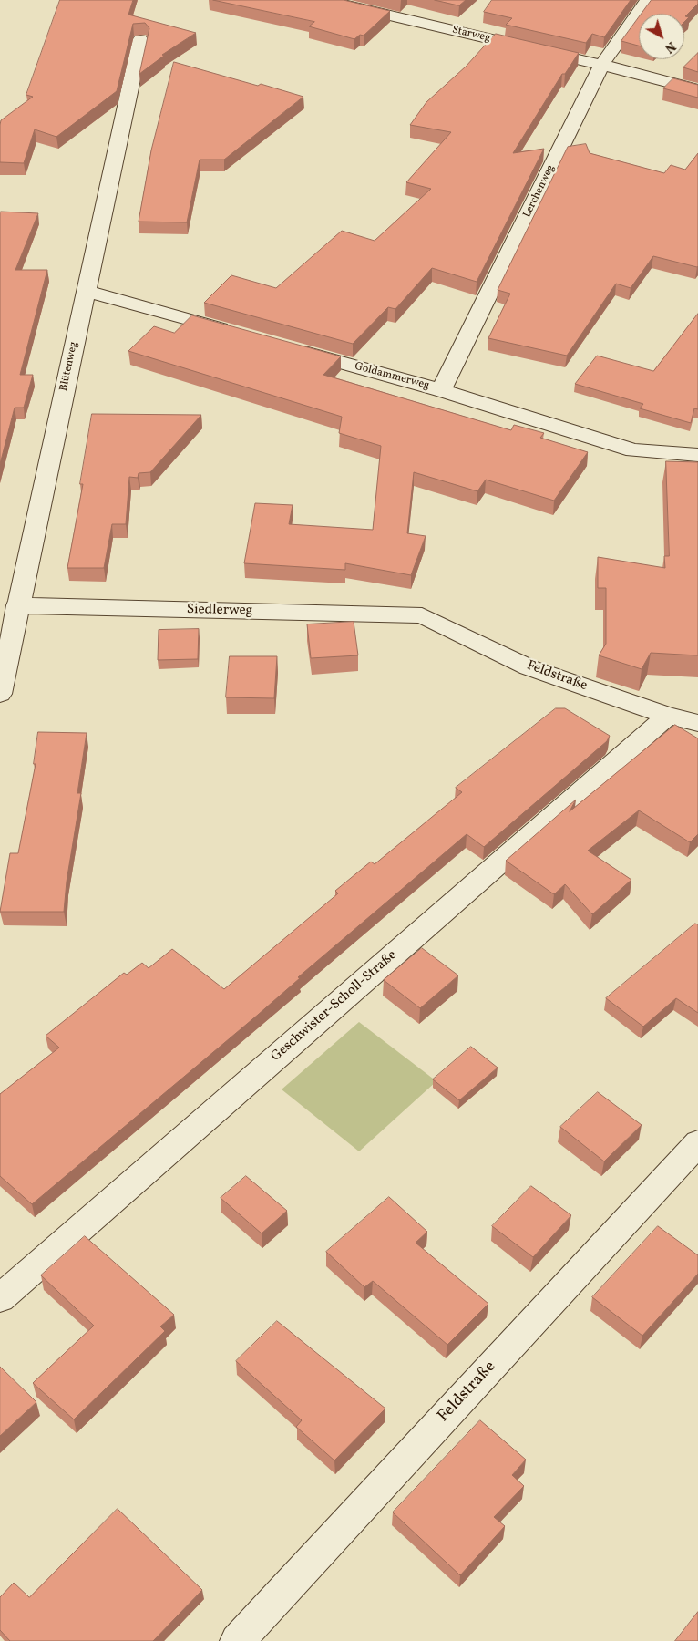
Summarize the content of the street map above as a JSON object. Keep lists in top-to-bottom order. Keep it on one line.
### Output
{"streets":{"street":["Starweg","Lerchenweg","Blütenweg","Goldammerweg","Siedlerweg","Feldstraße","Geschwister-Scholl-Straße"]},"crossings":[["Starweg","Lerchenweg"],["Lerchenweg","Goldammerweg"],["Blütenweg","Siedlerweg"],["Siedlerweg","Feldstraße"],["Feldstraße","Geschwister-Scholl-Straße"]],"north":"bottom right"}
